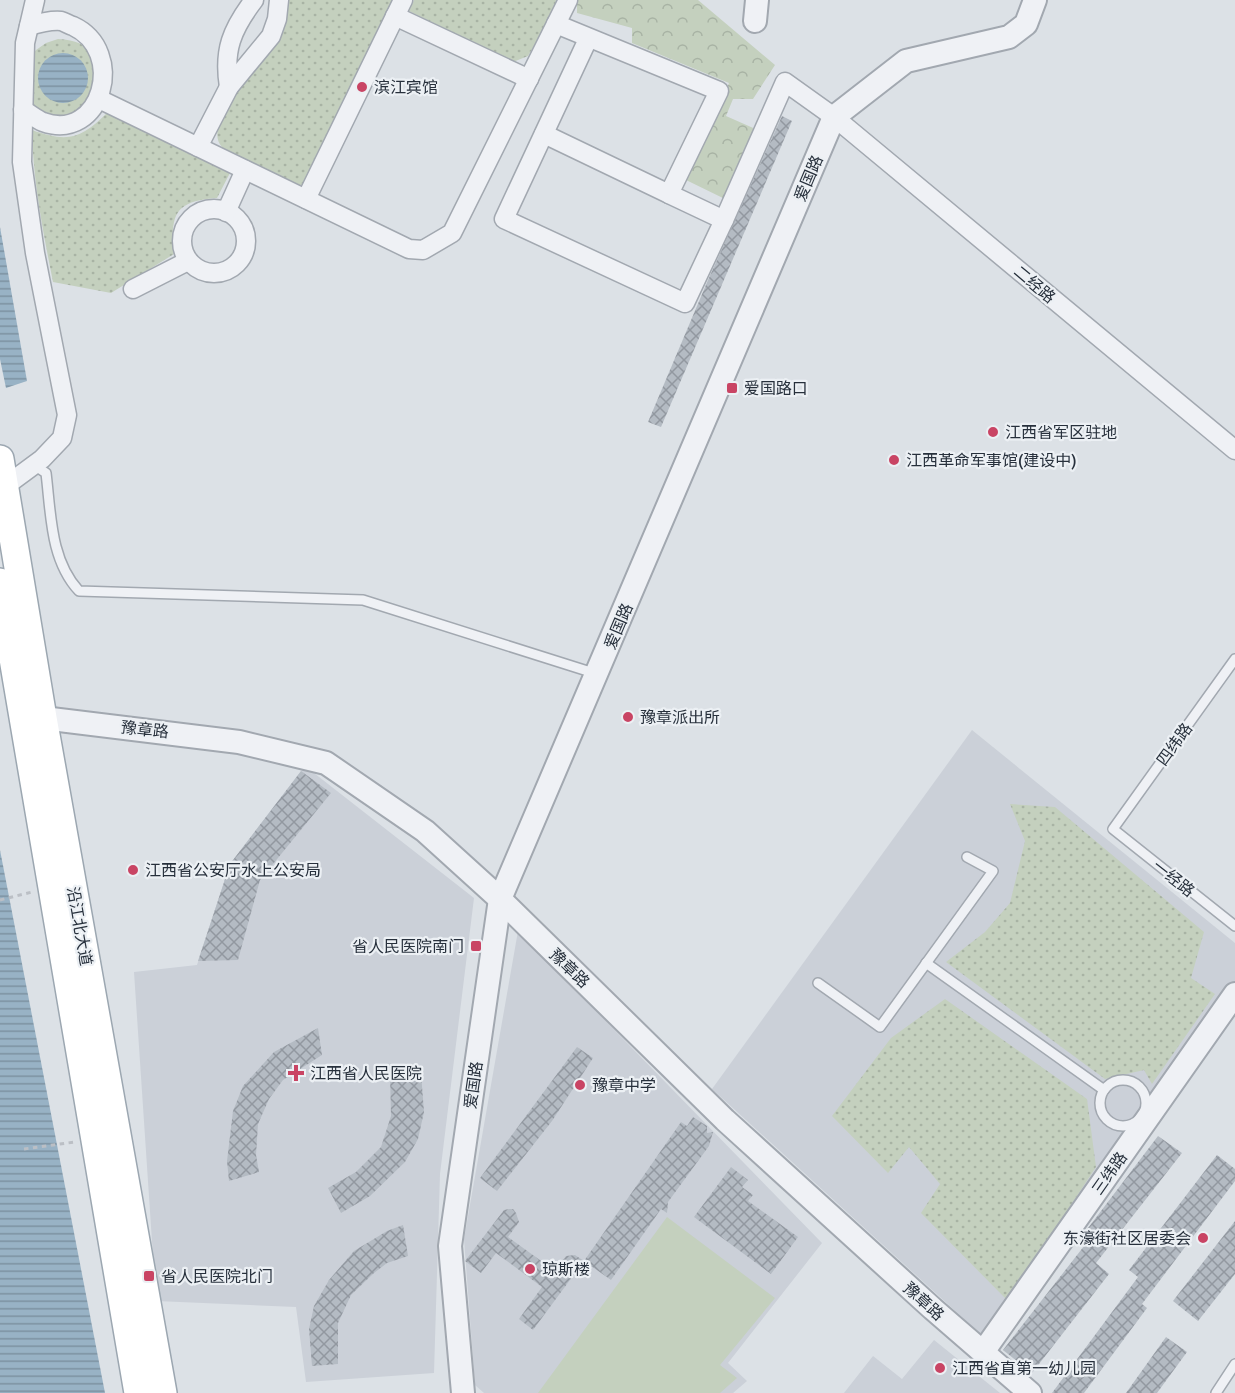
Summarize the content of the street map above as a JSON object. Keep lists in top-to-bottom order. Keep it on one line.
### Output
{"streets":{"main road":["沿江北大道"],"street":["爱国路","二经路","豫章路","三纬路"],"lane":["四纬路","一经路"]},"crossings":[["爱国路","二经路"],["爱国路","豫章路"],["豫章路","沿江北大道"],["豫章路","三纬路"],["四纬路","一经路"]],"places":{"other":["滨江宾馆","江西省军区驻地","江西革命军事馆(建设中)","豫章派出所","江西省公安厅水上公安局","豫章中学","东濠街社区居委会","琼斯楼","江西省直第一幼儿园"],"transit":["爱国路口","省人民医院南门","省人民医院北门"],"health":["江西省人民医院"]}}
